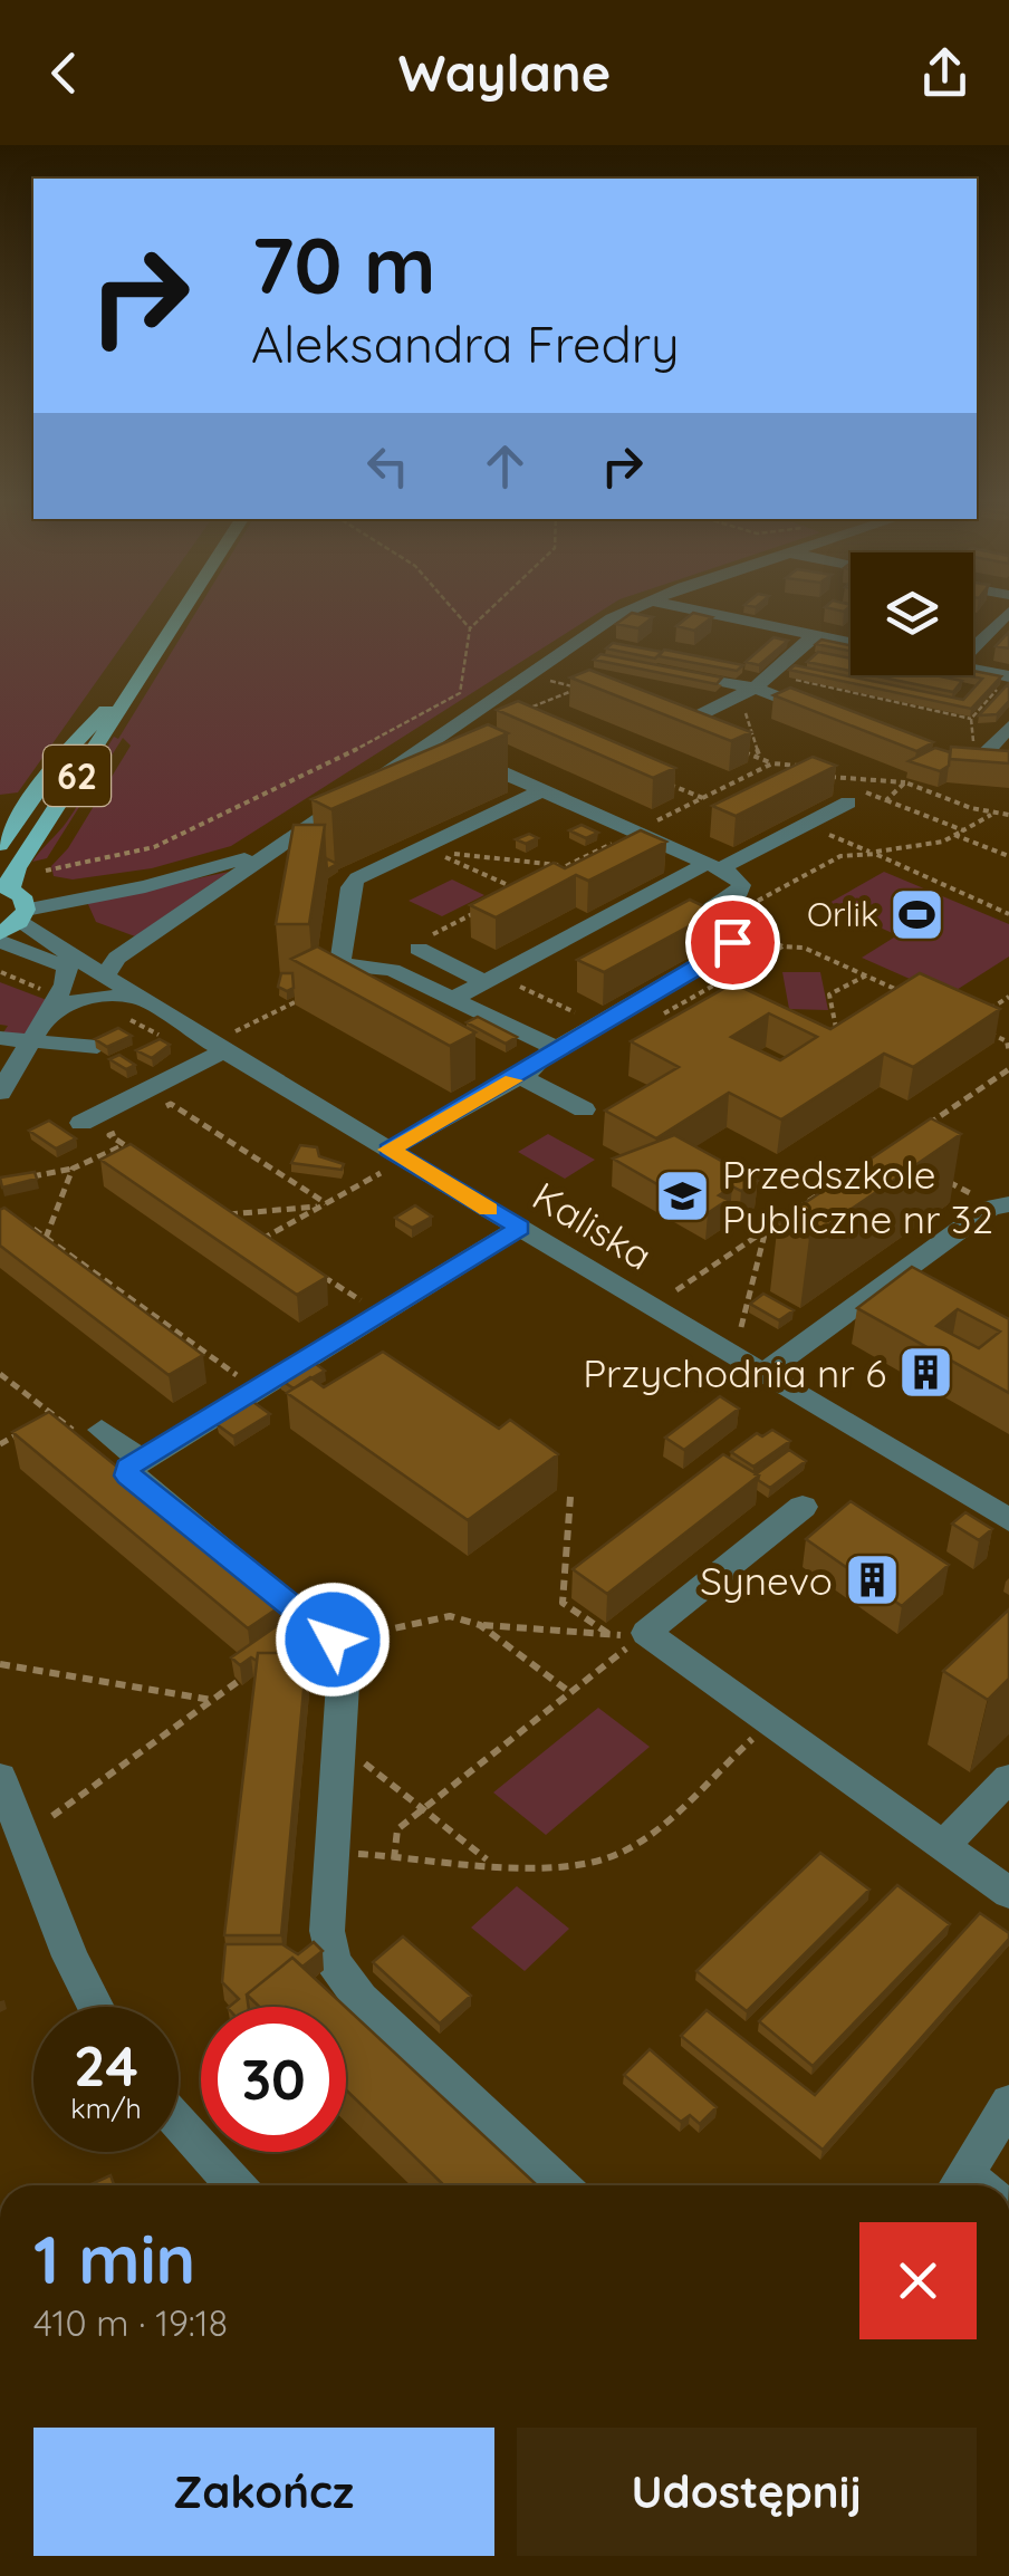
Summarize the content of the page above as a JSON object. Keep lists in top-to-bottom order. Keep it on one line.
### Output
{"streets":{"main road":["62"],"street":["Kaliska"]},"crossings":[["62","Kaliska"]],"places":{"sports":["Orlik"],"school or university":["Przedszkole Publiczne nr 32"],"building":["Przychodnia nr 6","Synevo"]},"page":{"header":"Waylane","turn":["70 m","Aleksandra Fredry"],"speed":"24 km/h","limit":"30","heading":["1 min","410 m · 19:18"],"buttons":["Zakończ","Udostępnij"]}}
